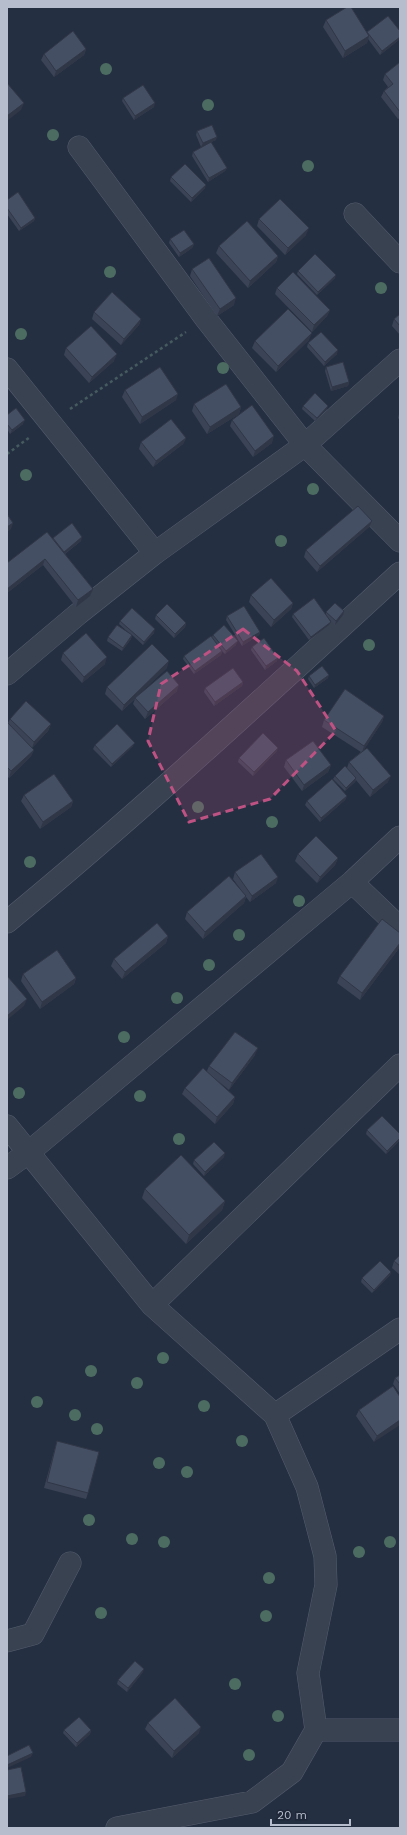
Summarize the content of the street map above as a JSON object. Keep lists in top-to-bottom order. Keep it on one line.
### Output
{"scale_bar":"20 m"}
